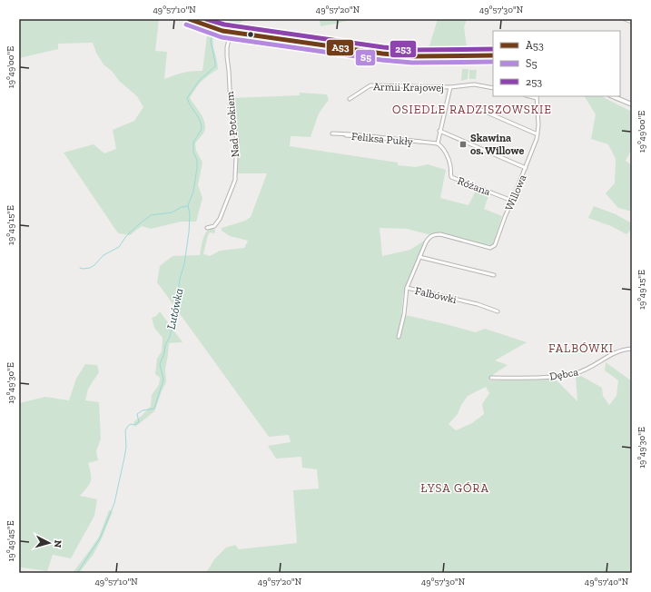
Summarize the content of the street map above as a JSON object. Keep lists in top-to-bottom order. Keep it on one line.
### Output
{"streets":{"street":["Armii Krajowej","Nad Potokiem","Feliksa Pukły","Różana","Willowa","Falbówki","Dębca"]},"crossings":[["Feliksa Pukły","Różana"],["Różana","Willowa"],["Willowa","Falbówki"]],"districts":["OSIEDLE RADZISZOWSKIE","FALBÓWKI","ŁYSA GÓRA"],"water":["Lutówka"],"places":{"transit":["Skawina os. Willowe"]},"lines":["transit line A53","transit line 253","transit line S5"],"legend":["A53","S5","253"],"north":"right","coordinates":["49°57'10\"N","49°57'20\"N","49°57'30\"N","19°49'00\"E","19°49'15\"E","19°49'30\"E","19°49'45\"E","49°57'40\"N"]}
